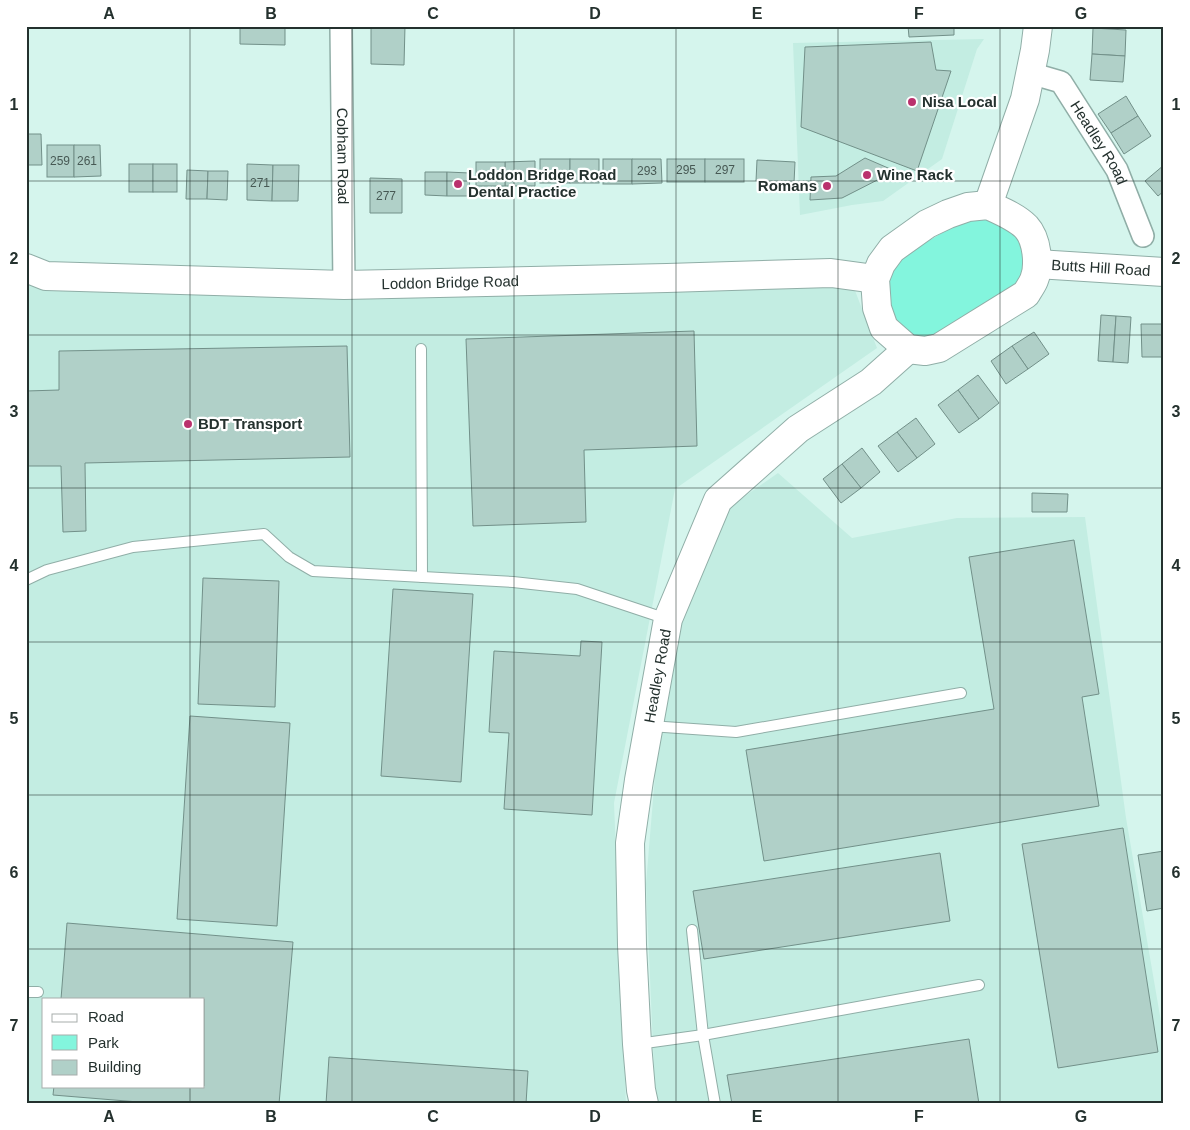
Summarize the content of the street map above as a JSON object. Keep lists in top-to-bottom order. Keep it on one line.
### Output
{"streets":{"street":["Headley Road","Cobham Road","Butts Hill Road","Loddon Bridge Road"]},"crossings":[["Headley Road","Butts Hill Road"],["Headley Road","Loddon Bridge Road"],["Cobham Road","Loddon Bridge Road"],["Butts Hill Road","Loddon Bridge Road"]],"places":["Nisa Local","Wine Rack","Loddon Bridge Road Dental Practice","Romans","BDT Transport"],"house_numbers":["259","261","295","297","293","271","277"],"legend":["Road","Park","Building"],"grid":{"columns":["A","B","C","D","E","F","G"],"rows":["1","2","3","4","5","6","7"]}}
